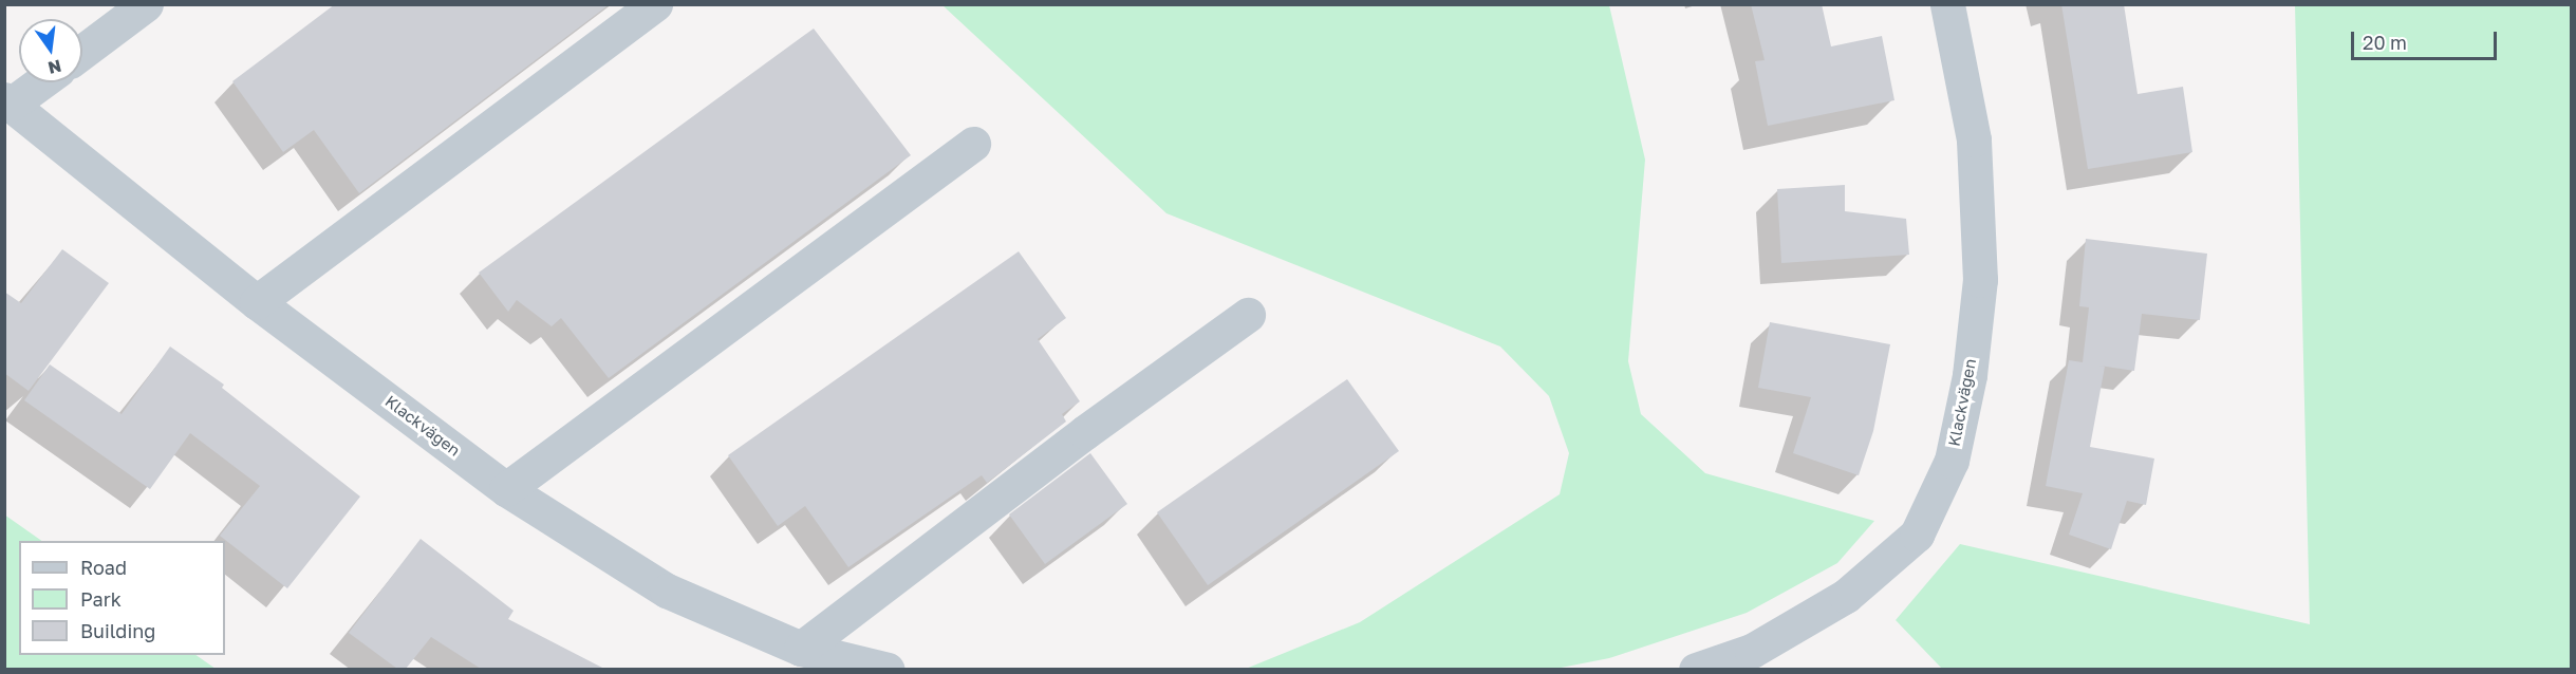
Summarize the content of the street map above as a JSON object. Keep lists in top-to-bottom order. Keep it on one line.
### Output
{"streets":{"street":["Klackvägen"]},"legend":["Road","Park","Building"],"scale_bar":"20 m","north":"bottom"}
